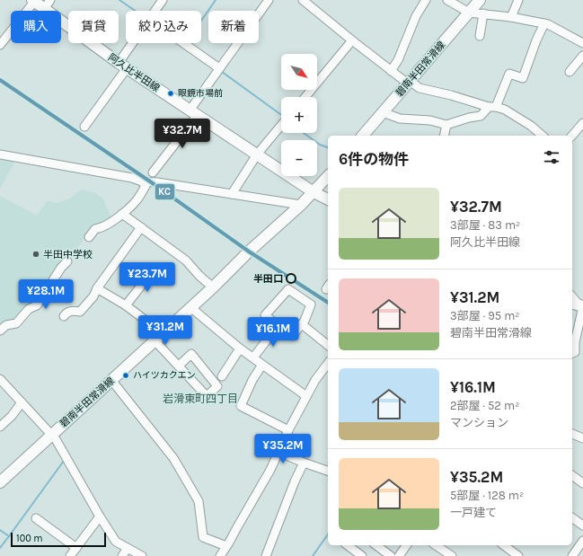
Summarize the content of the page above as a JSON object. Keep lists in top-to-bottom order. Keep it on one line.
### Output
{"streets":{"main road":["碧南半田常滑線","阿久比半田線"]},"crossings":[["碧南半田常滑線","阿久比半田線"]],"districts":["岩滑東町四丁目"],"places":["眼鏡市場前","半田中学校","半田口","ハイツカクエン"],"lines":["transit line KC"],"scale_bar":"100 m","north":"bottom right","page":{"chip":["購入","賃貸","絞り込み","新着"],"map_buttons":["+","−"],"price":["¥32.7M","¥23.7M","¥28.1M","¥31.2M","¥16.1M","¥35.2M"],"heading":"6件の物件","list":[{"name":"¥32.7M","note":"3部屋 · 83 m² · 阿久比半田線"},{"name":"¥31.2M","note":"3部屋 · 95 m² · 碧南半田常滑線"},{"name":"¥16.1M","note":"2部屋 · 52 m² · マンション"},{"name":"¥35.2M","note":"5部屋 · 128 m² · 一戸建て"}],"scale":"100 m"}}
